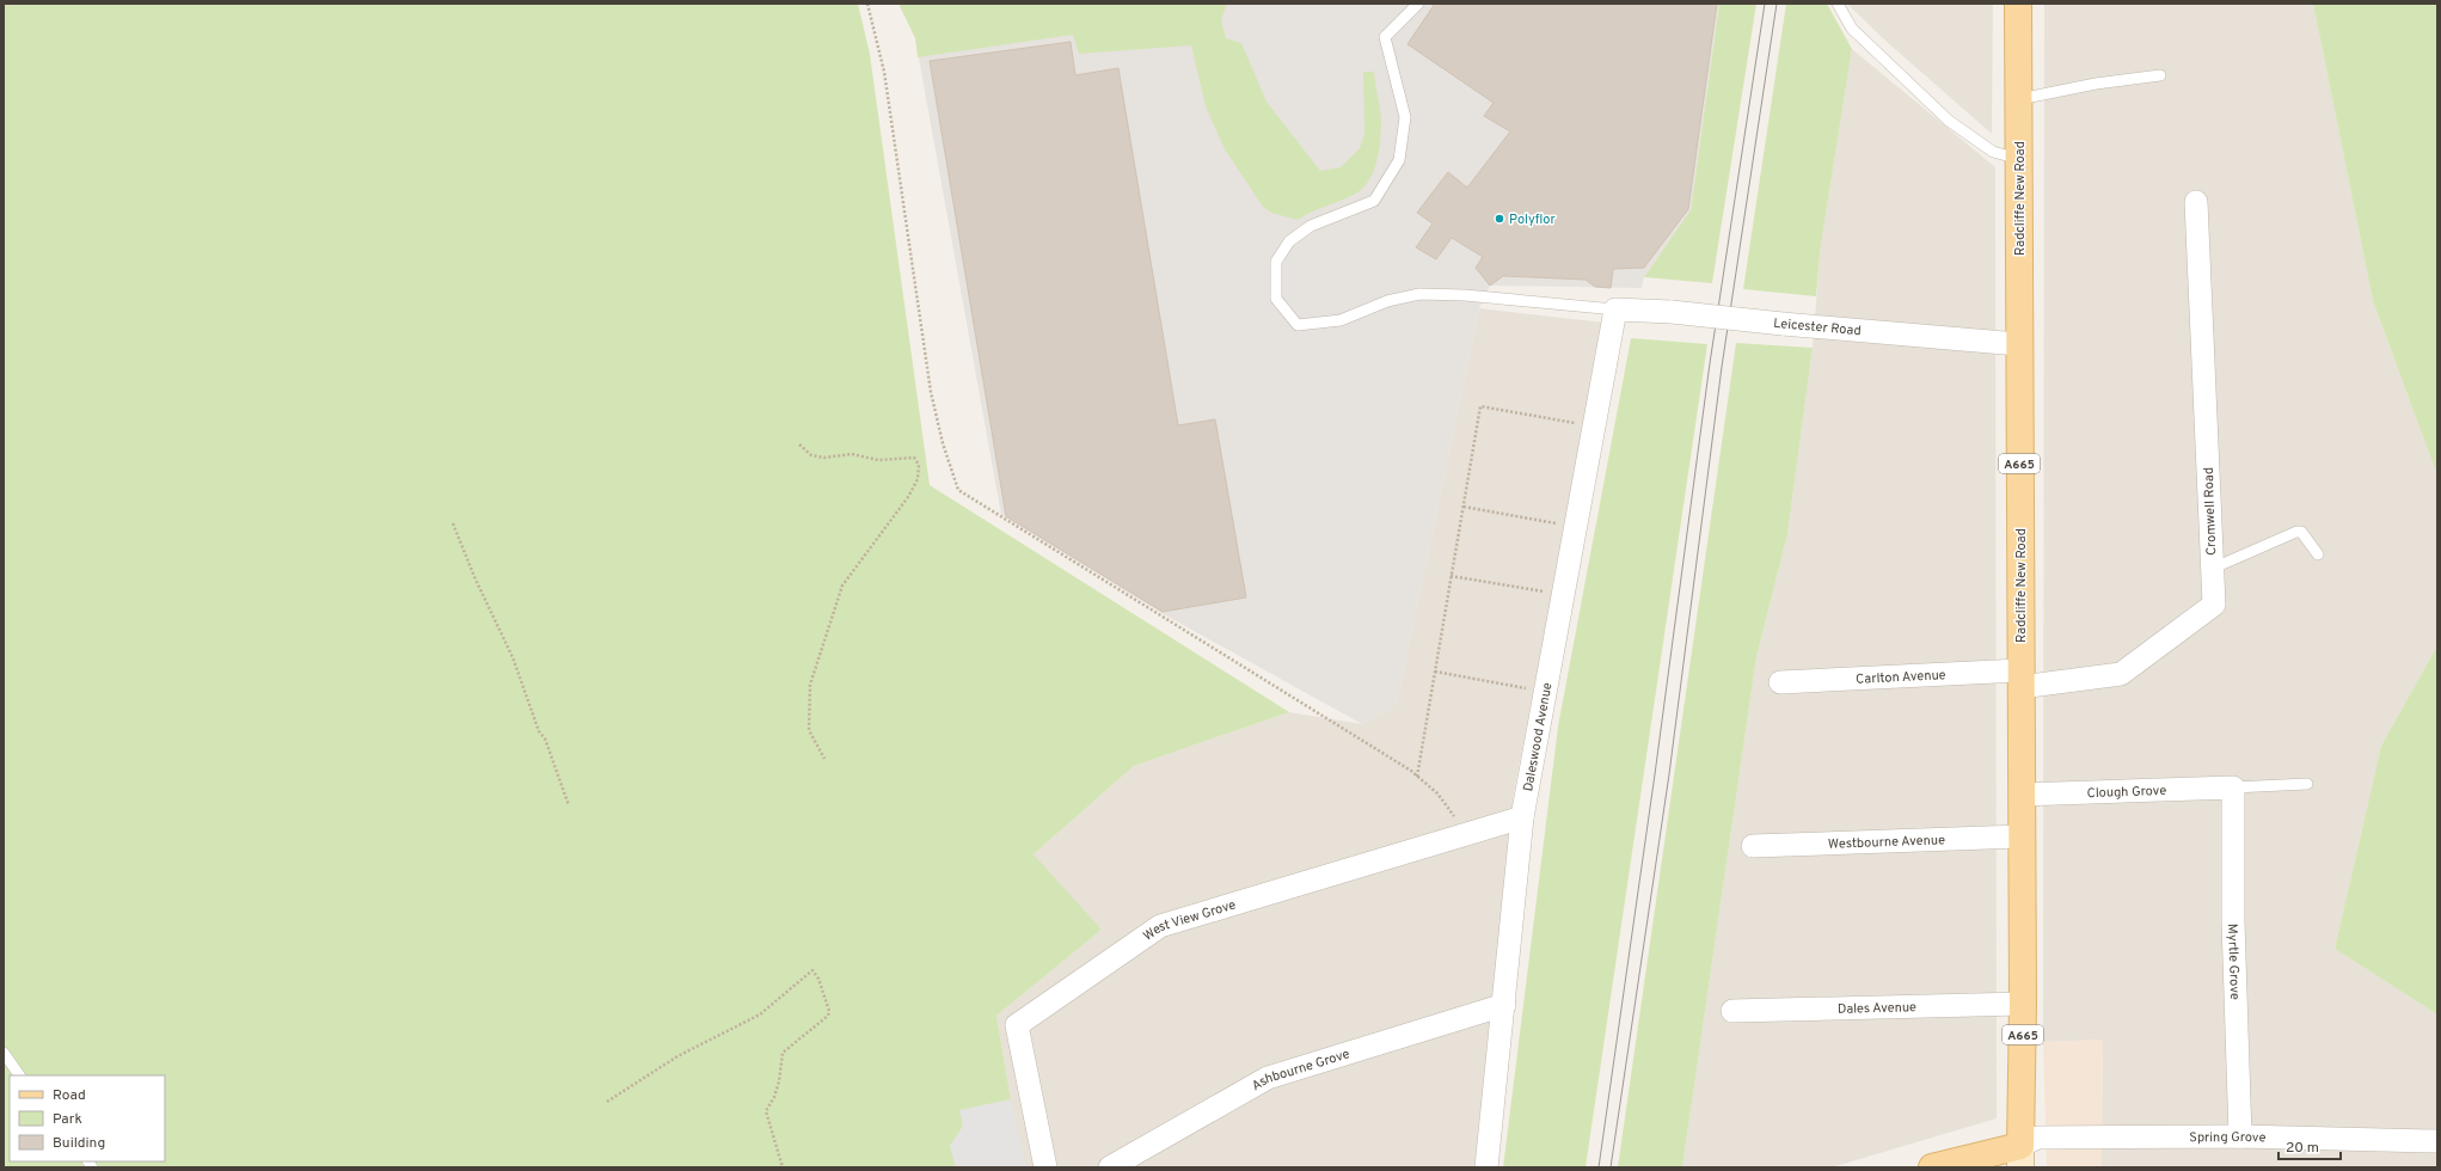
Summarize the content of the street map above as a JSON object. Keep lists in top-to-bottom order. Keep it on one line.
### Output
{"streets":{"main road":["Radcliffe New Road","A665"],"street":["Leicester Road","Cromwell Road","Carlton Avenue","Daleswood Avenue","Clough Grove","Westbourne Avenue","West View Grove","Myrtle Grove","Dales Avenue","Ashbourne Grove","Spring Grove"]},"crossings":[["Radcliffe New Road","Leicester Road"],["Radcliffe New Road","Cromwell Road"],["Radcliffe New Road","Carlton Avenue"],["Radcliffe New Road","Clough Grove"],["Radcliffe New Road","Westbourne Avenue"],["Radcliffe New Road","Dales Avenue"],["Radcliffe New Road","Spring Grove"],["Leicester Road","Daleswood Avenue"],["Cromwell Road","Carlton Avenue"],["Daleswood Avenue","West View Grove"],["Daleswood Avenue","Ashbourne Grove"],["Clough Grove","Myrtle Grove"],["Myrtle Grove","Spring Grove"]],"places":["Polyflor"],"legend":["Road","Park","Building"],"scale_bar":"20 m"}
